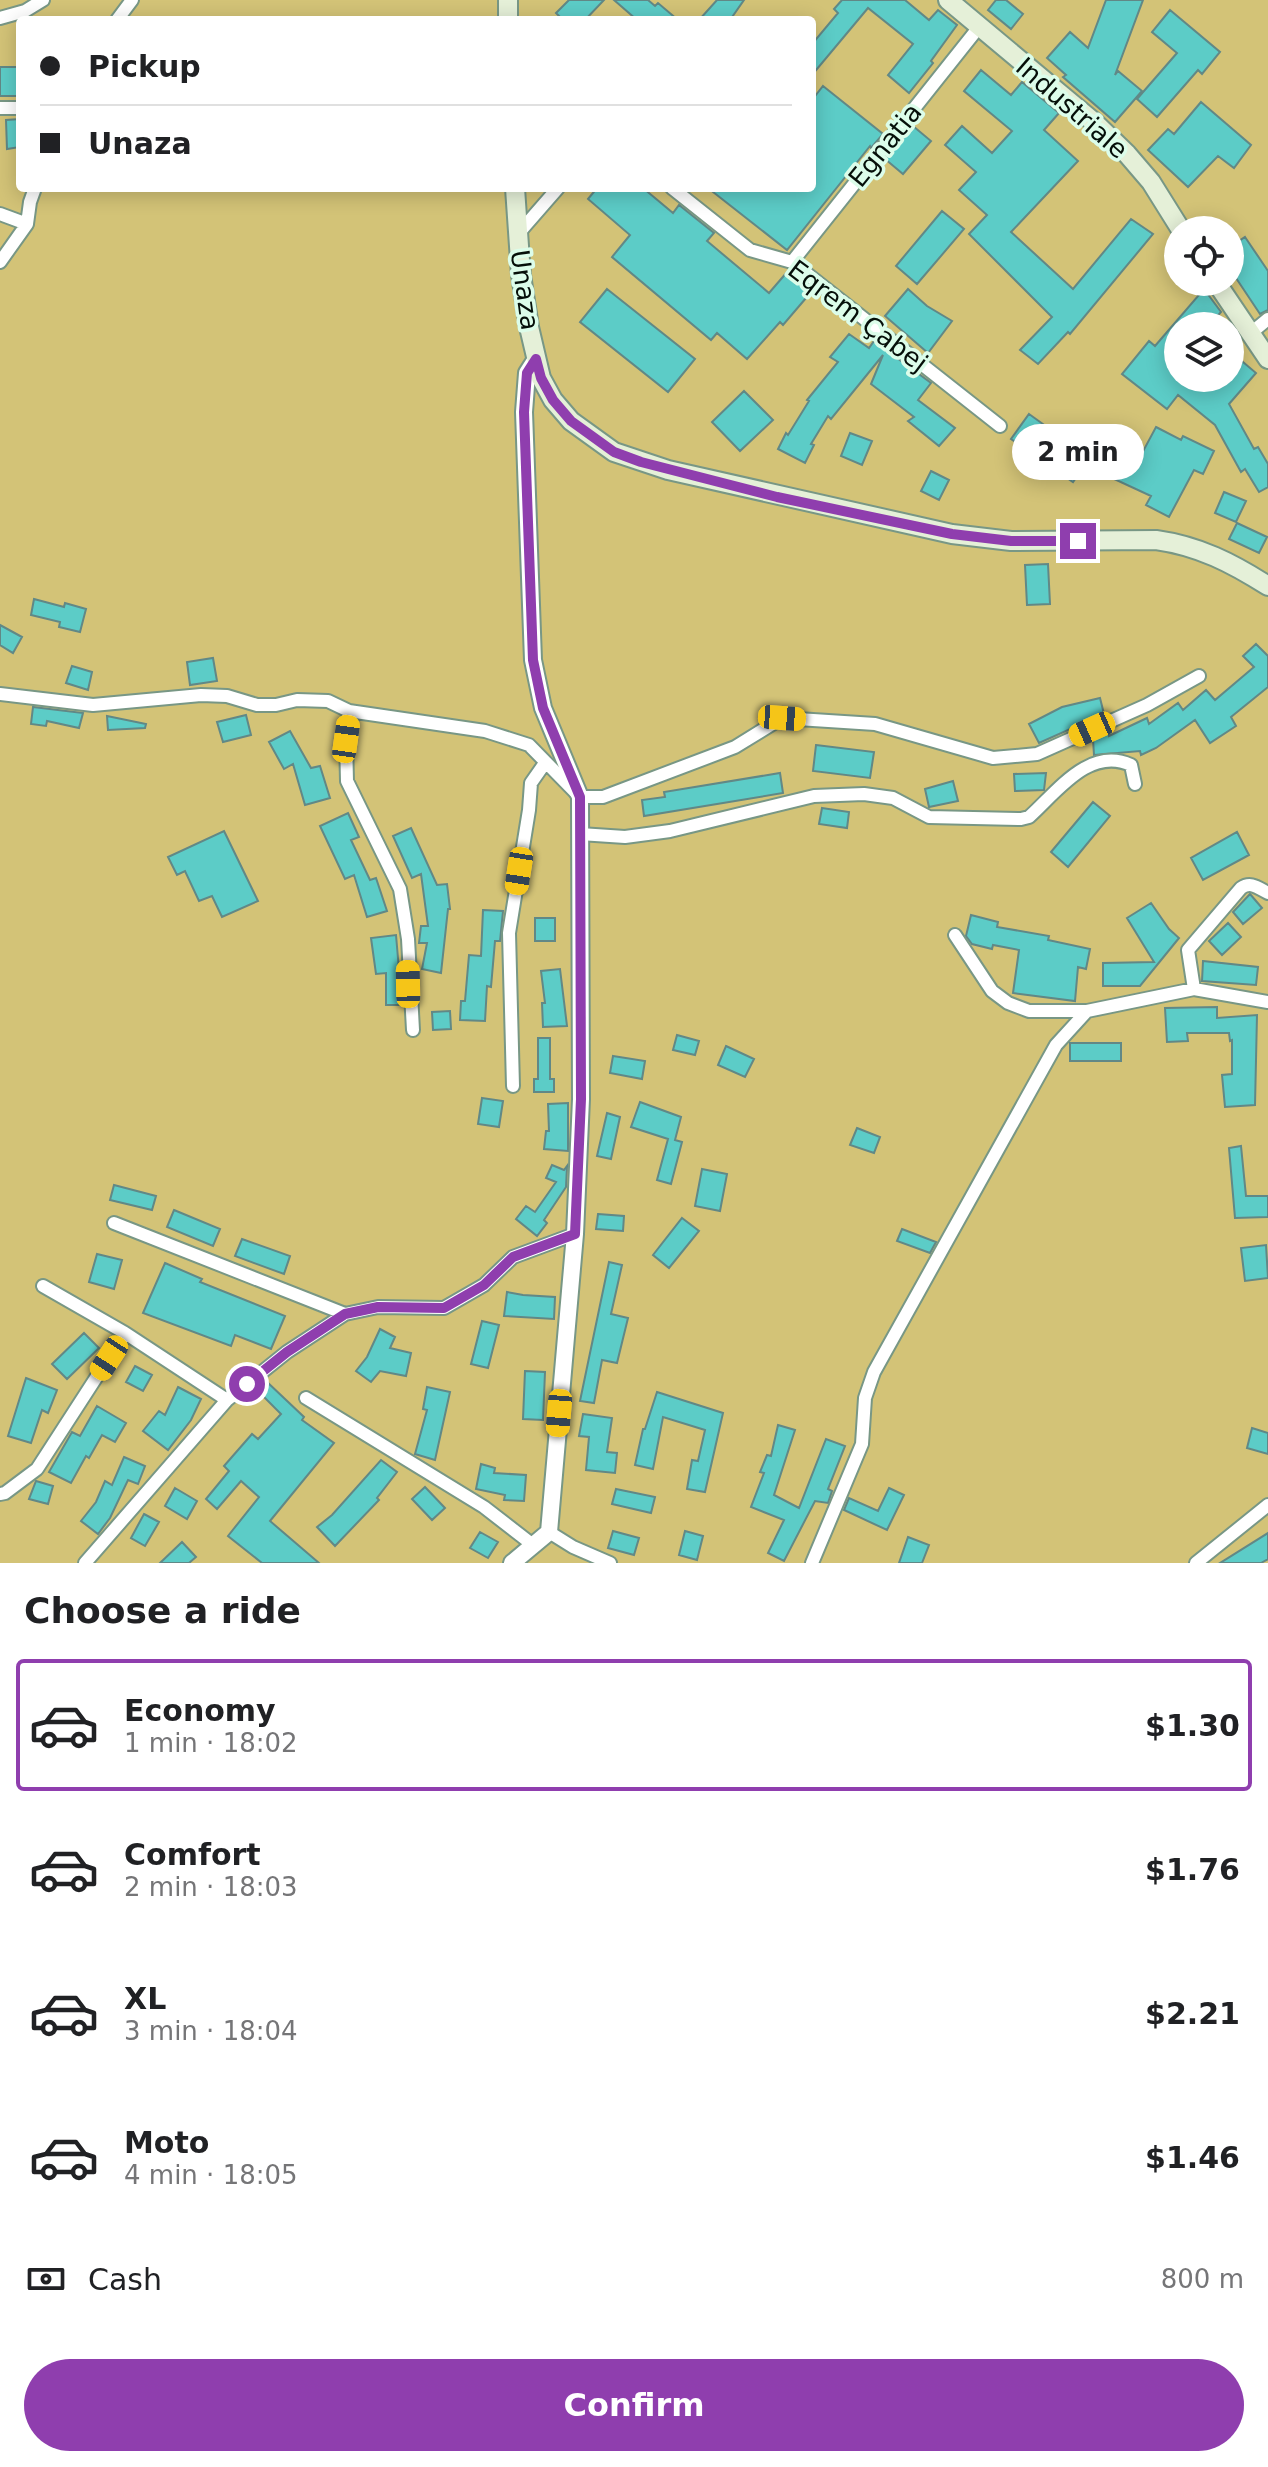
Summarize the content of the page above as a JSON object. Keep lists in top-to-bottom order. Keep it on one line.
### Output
{"streets":{"main road":["Industriale","Unaza"],"street":["Egnatia","Eqrem Çabej"]},"crossings":[["Industriale","Egnatia"],["Egnatia","Eqrem Çabej"]],"page":{"banner":["Pickup","Unaza"],"bubble":"2 min","heading":"Choose a ride","list":[{"name":"Economy","note":"1 min · 18:02","value":"$1.30"},{"name":"Comfort","note":"2 min · 18:03","value":"$1.76"},{"name":"XL","note":"3 min · 18:04","value":"$2.21"},{"name":"Moto","note":"4 min · 18:05","value":"$1.46"}],"pay":["Cash","800 m"],"buttons":"Confirm"}}
